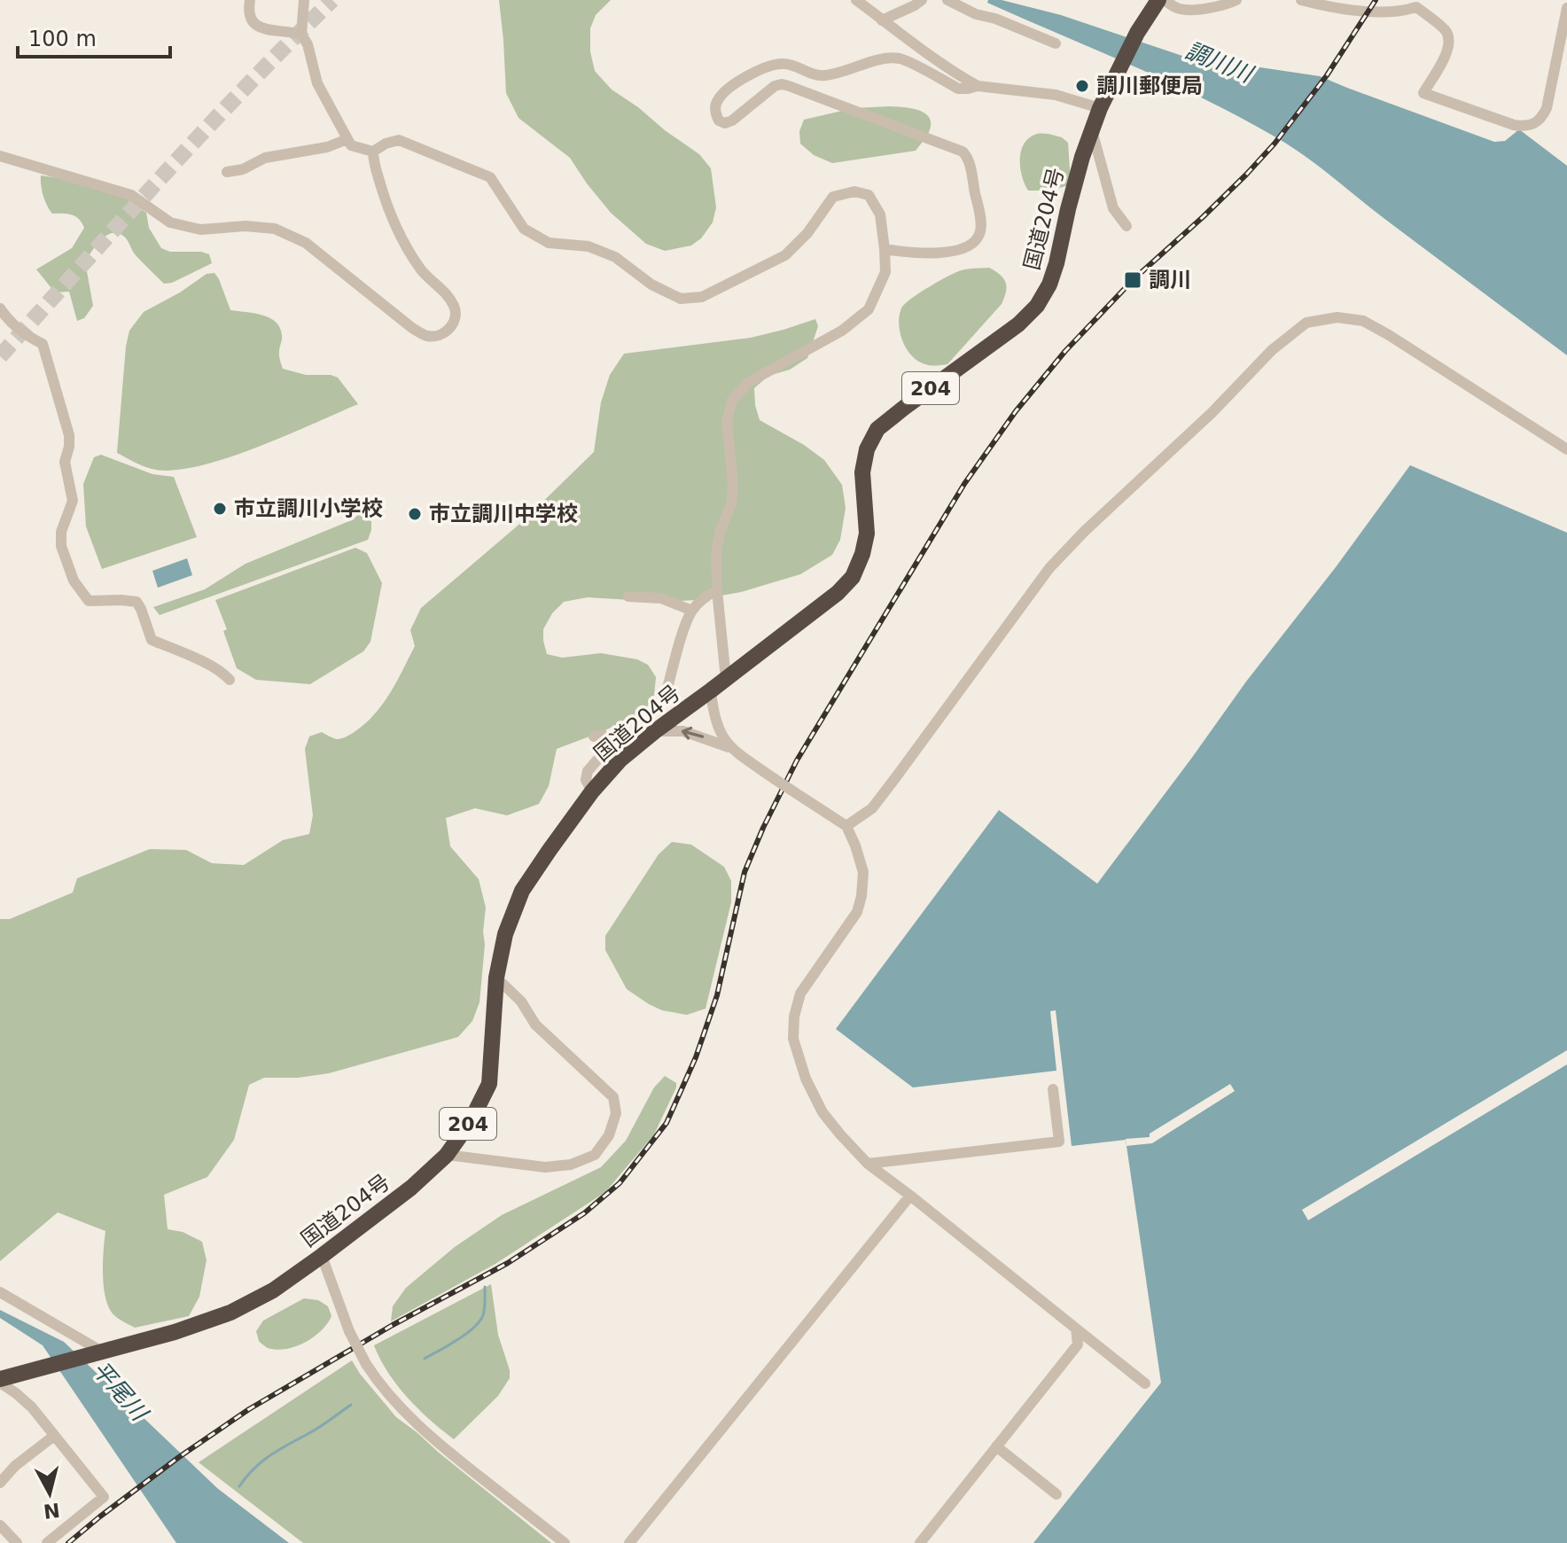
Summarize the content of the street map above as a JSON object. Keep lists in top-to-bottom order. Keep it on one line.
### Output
{"streets":{"highway":["国道204号","204"]},"water":["調川川","平尾川"],"places":{"other":["調川郵便局","市立調川小学校","市立調川中学校"],"transit":["調川"]},"scale_bar":"100 m","north":"bottom"}
